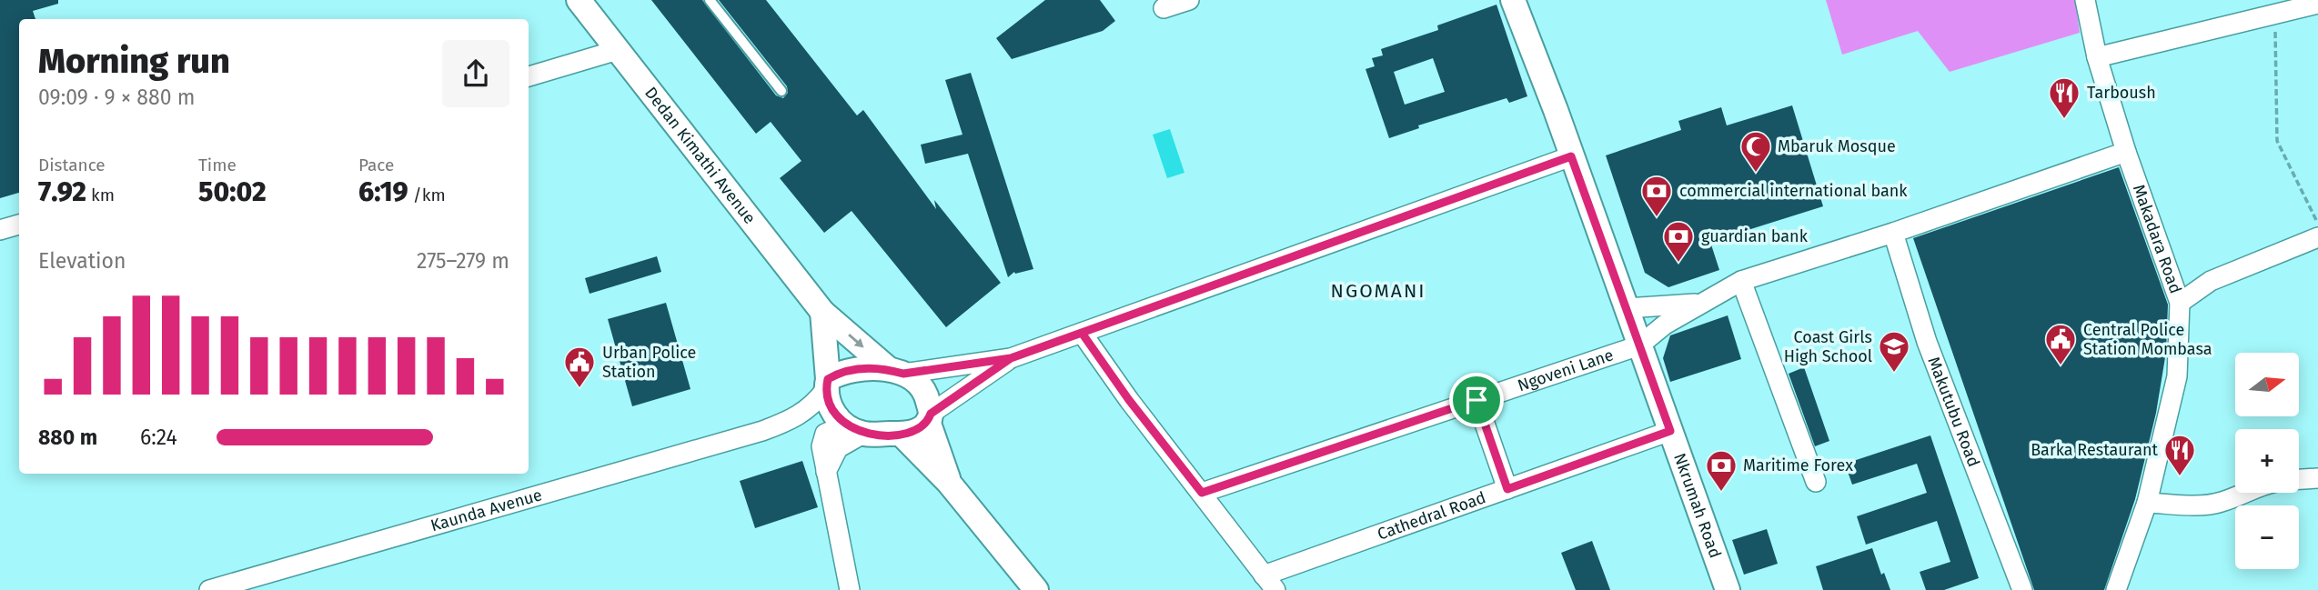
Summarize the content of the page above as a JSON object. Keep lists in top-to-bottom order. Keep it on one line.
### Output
{"streets":{"street":["Dedan Kimathi Avenue","Makadara Road","Ngoveni Lane","Makutubu Road","Nkrumah Road","Kaunda Avenue","Cathedral Road"]},"crossings":[["Ngoveni Lane","Nkrumah Road"],["Nkrumah Road","Cathedral Road"]],"districts":["NGOMANI"],"places":{"restaurant":["Tarboush","Barka Restaurant"],"mosque":["Mbaruk Mosque"],"bank":["commercial international bank","guardian bank","Maritime Forex"],"public building":["Central Police Station Mombasa","Urban Police Station"],"school or university":["Coast Girls High School"]},"north":"right","page":{"heading":["Morning run","09:09 · 9 × 880 m"],"stats":[["Distance","7.92 km"],["Time","50:02"],["Pace","6:19 /km"]],"chart":["Elevation","275–279 m"],"map_buttons":["+","−"],"list":[{"name":"880 m","note":"6:24"}]}}
